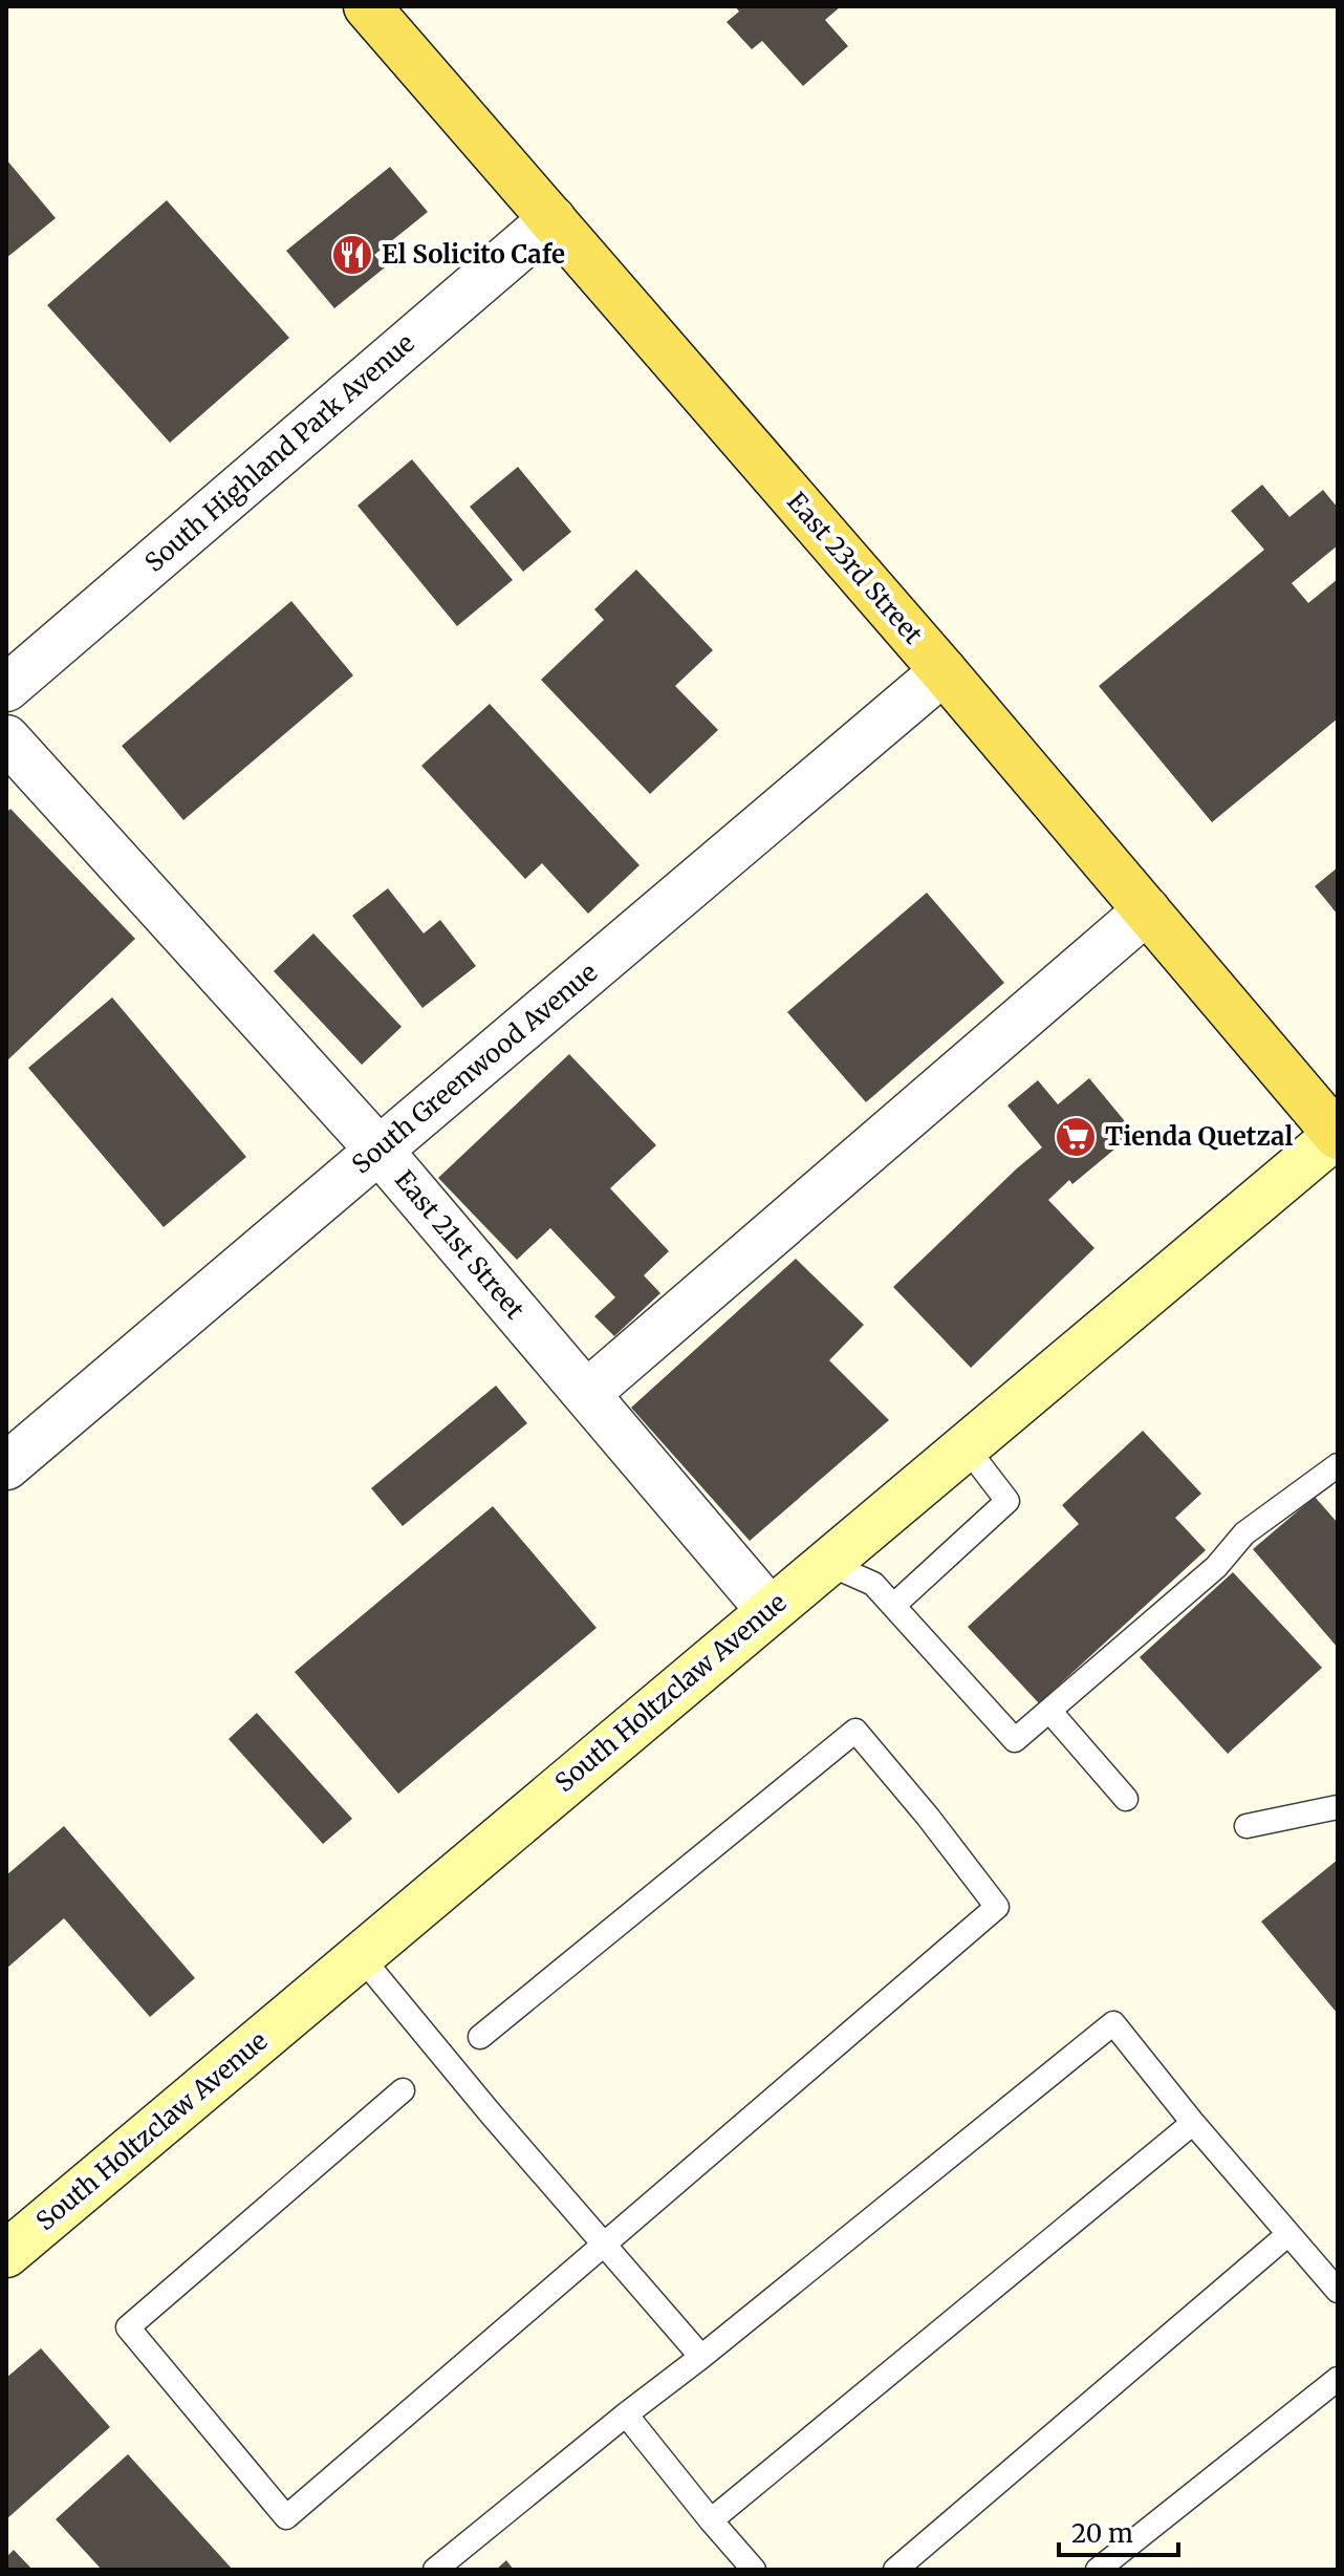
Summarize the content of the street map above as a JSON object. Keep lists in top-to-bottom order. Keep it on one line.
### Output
{"streets":{"main road":["East 23rd Street","South Holtzclaw Avenue"],"street":["South Highland Park Avenue","South Greenwood Avenue","East 21st Street"]},"crossings":[["South Highland Park Avenue","East 23rd Street"],["East 23rd Street","South Greenwood Avenue"],["East 23rd Street","South Holtzclaw Avenue"],["South Greenwood Avenue","East 21st Street"],["East 21st Street","South Holtzclaw Avenue"]],"places":{"restaurant":["El Solicito Cafe"],"supermarket":["Tienda Quetzal"]},"scale_bar":"20 m"}
